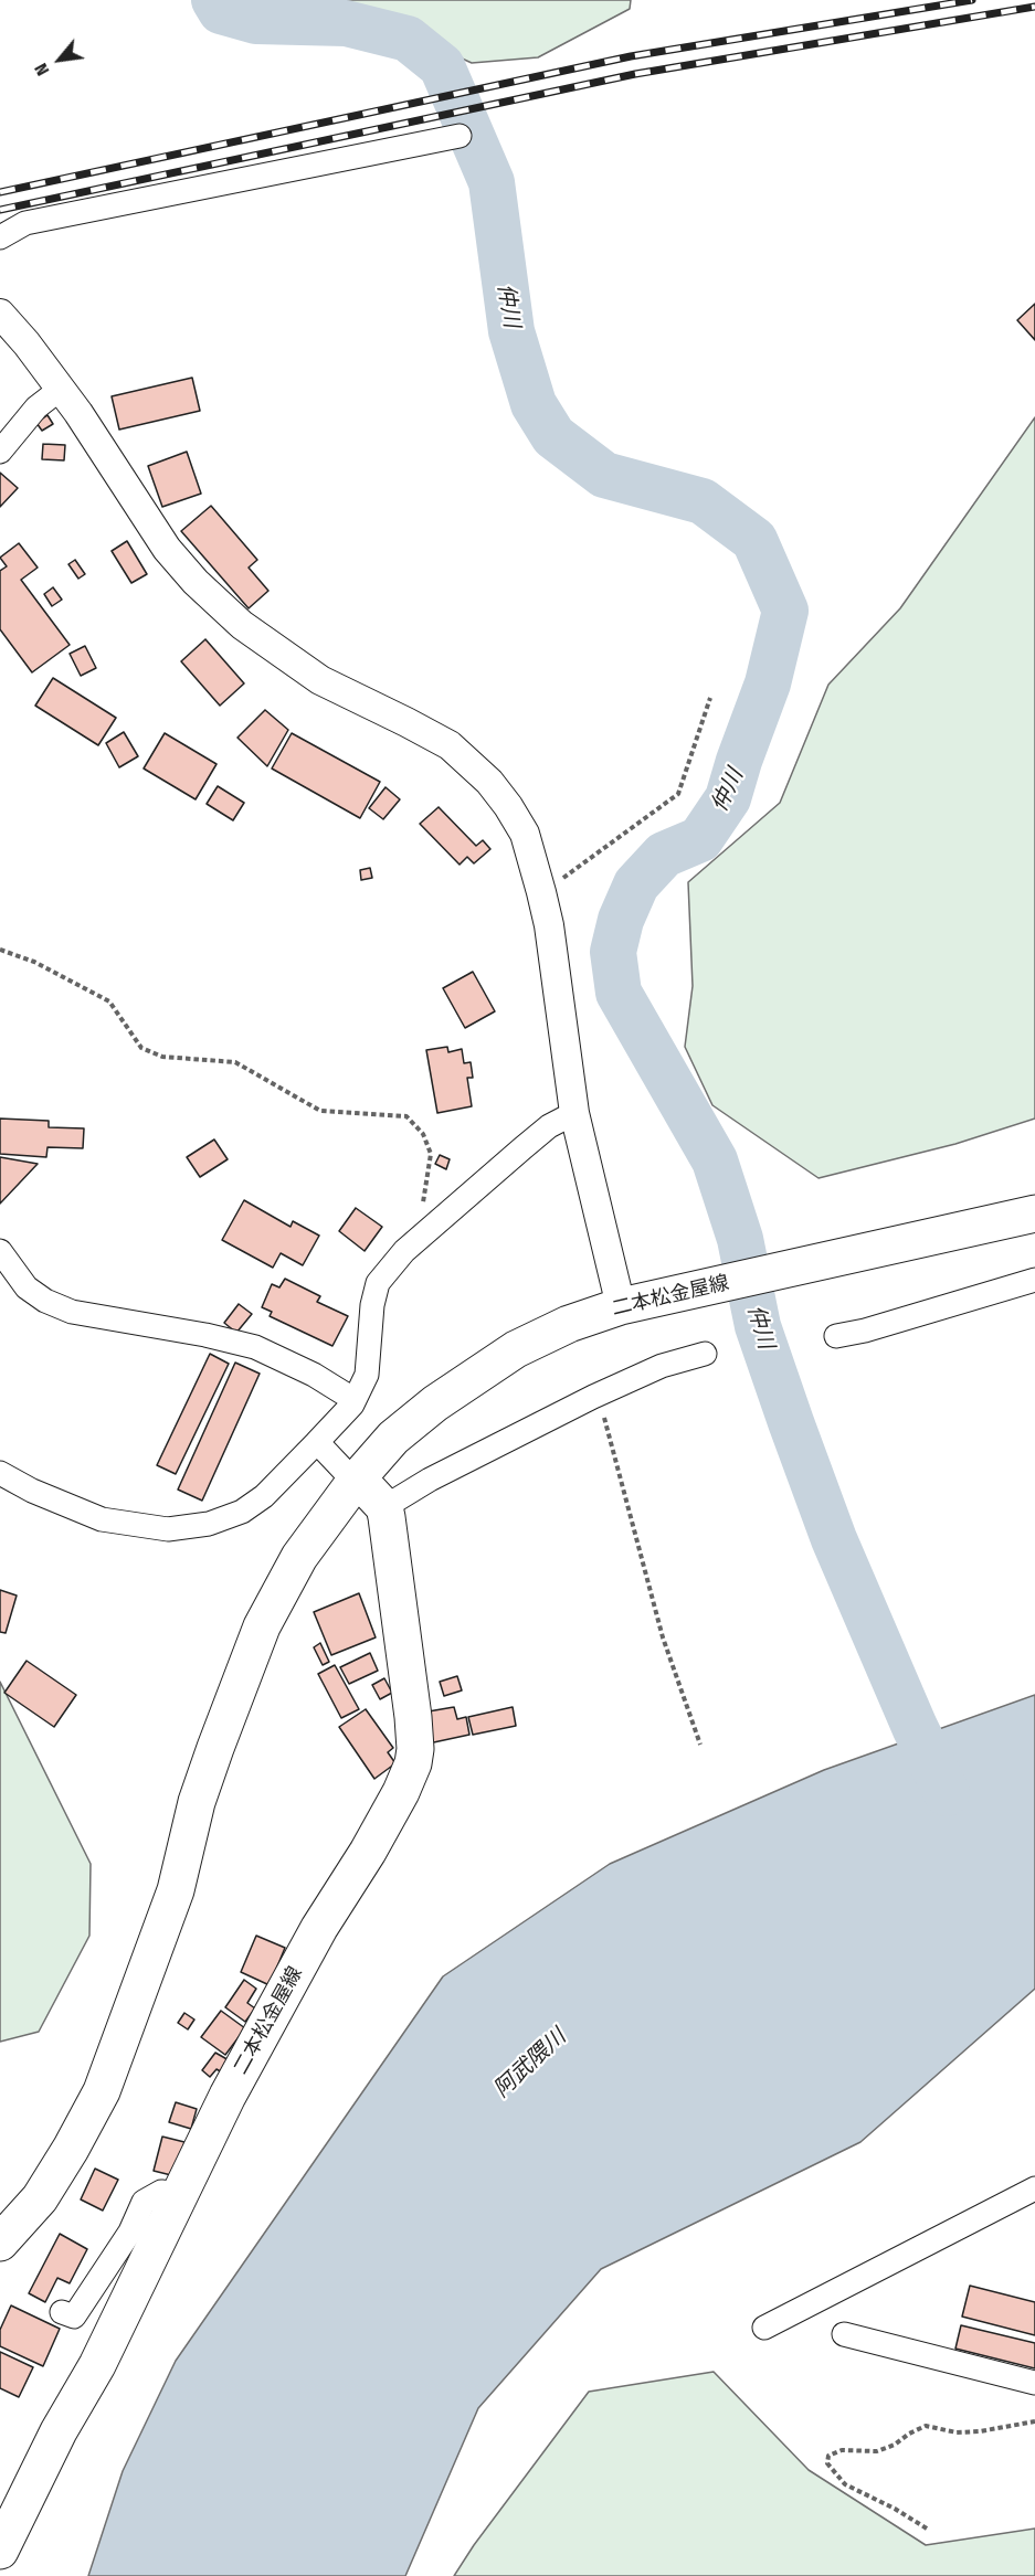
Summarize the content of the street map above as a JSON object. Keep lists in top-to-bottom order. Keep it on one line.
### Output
{"streets":{"main road":["二本松金屋線"]},"water":["仲川","阿武隈川"],"north":"bottom left"}
